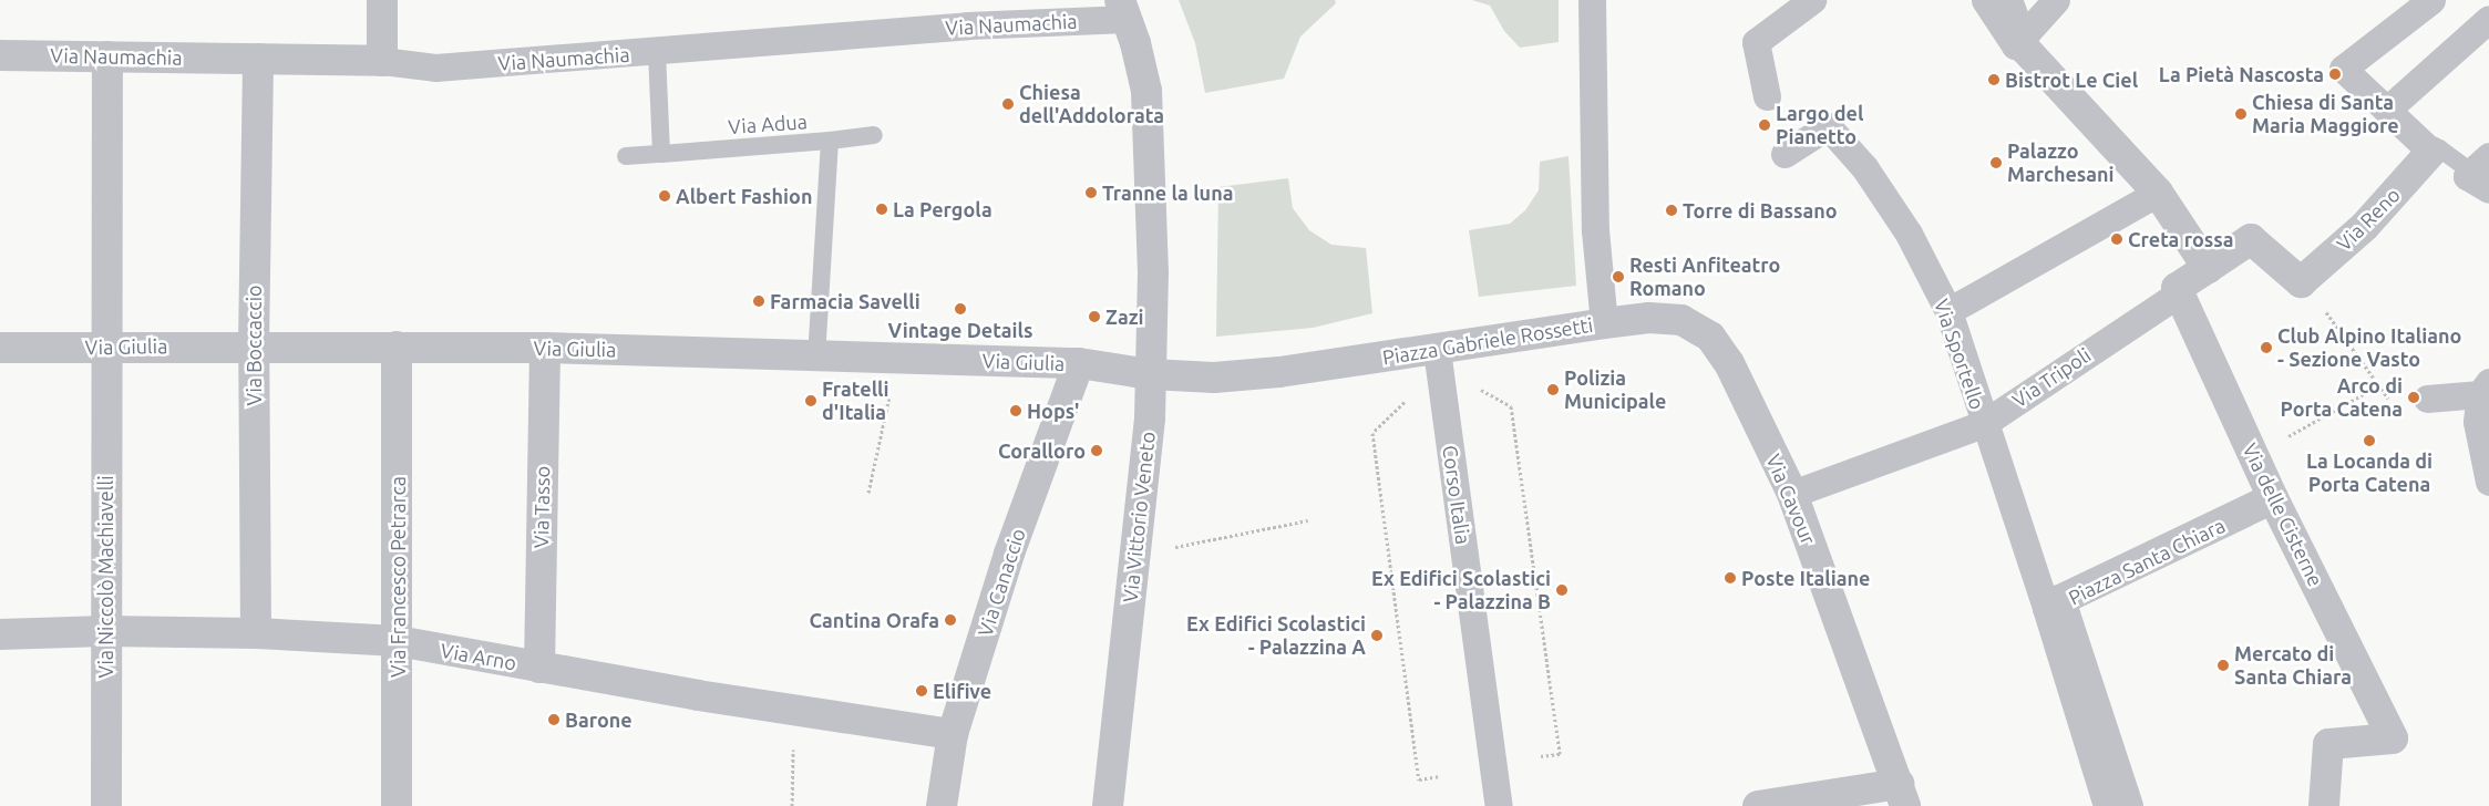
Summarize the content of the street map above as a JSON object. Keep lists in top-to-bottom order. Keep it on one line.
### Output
{"streets":{"street":["Via Naumachia","Via Reno","Piazza Gabriele Rossetti","Via Boccaccio","Via Giulia","Via Sportello","Via Tripoli","Corso Italia","Via Cavour","Via Tasso","Via delle Cisterne","Via Vittorio Veneto","Piazza Santa Chiara","Via Niccolò Machiavelli","Via Francesco Petrarca","Via Canaccio","Via Arno"],"lane":["Via Adua"]},"crossings":[["Via Naumachia","Via Boccaccio"],["Via Naumachia","Via Vittorio Veneto"],["Via Naumachia","Via Niccolò Machiavelli"],["Via Adua","Via Giulia"],["Piazza Gabriele Rossetti","Via Giulia"],["Piazza Gabriele Rossetti","Corso Italia"],["Piazza Gabriele Rossetti","Via Cavour"],["Piazza Gabriele Rossetti","Via Vittorio Veneto"],["Via Boccaccio","Via Giulia"],["Via Boccaccio","Via Arno"],["Via Giulia","Via Tasso"],["Via Giulia","Via Vittorio Veneto"],["Via Giulia","Via Niccolò Machiavelli"],["Via Giulia","Via Francesco Petrarca"],["Via Giulia","Via Canaccio"],["Via Sportello","Via Tripoli"],["Via Sportello","Piazza Santa Chiara"],["Via Tripoli","Via Cavour"],["Via Tripoli","Via delle Cisterne"],["Via Tasso","Via Arno"],["Via delle Cisterne","Piazza Santa Chiara"],["Via Niccolò Machiavelli","Via Arno"],["Via Francesco Petrarca","Via Arno"],["Via Canaccio","Via Arno"]],"places":["La Pietà Nascosta","Bistrot Le Ciel","Chiesa dell'Addolorata","Chiesa di Santa Maria Maggiore","Largo del Pianetto","Palazzo Marchesani","Tranne la luna","Albert Fashion","La Pergola","Torre di Bassano","Creta rossa","Resti Anfiteatro Romano","Farmacia Savelli","Vintage Details","Zazi","Club Alpino Italiano - Sezione Vasto","Polizia Municipale","Arco di Porta Catena","Fratelli d'Italia","Hops'","La Locanda di Porta Catena","Coralloro","Poste Italiane","Ex Edifici Scolastici - Palazzina B","Cantina Orafa","Ex Edifici Scolastici - Palazzina A","Mercato di Santa Chiara","Elifive","Barone"]}
